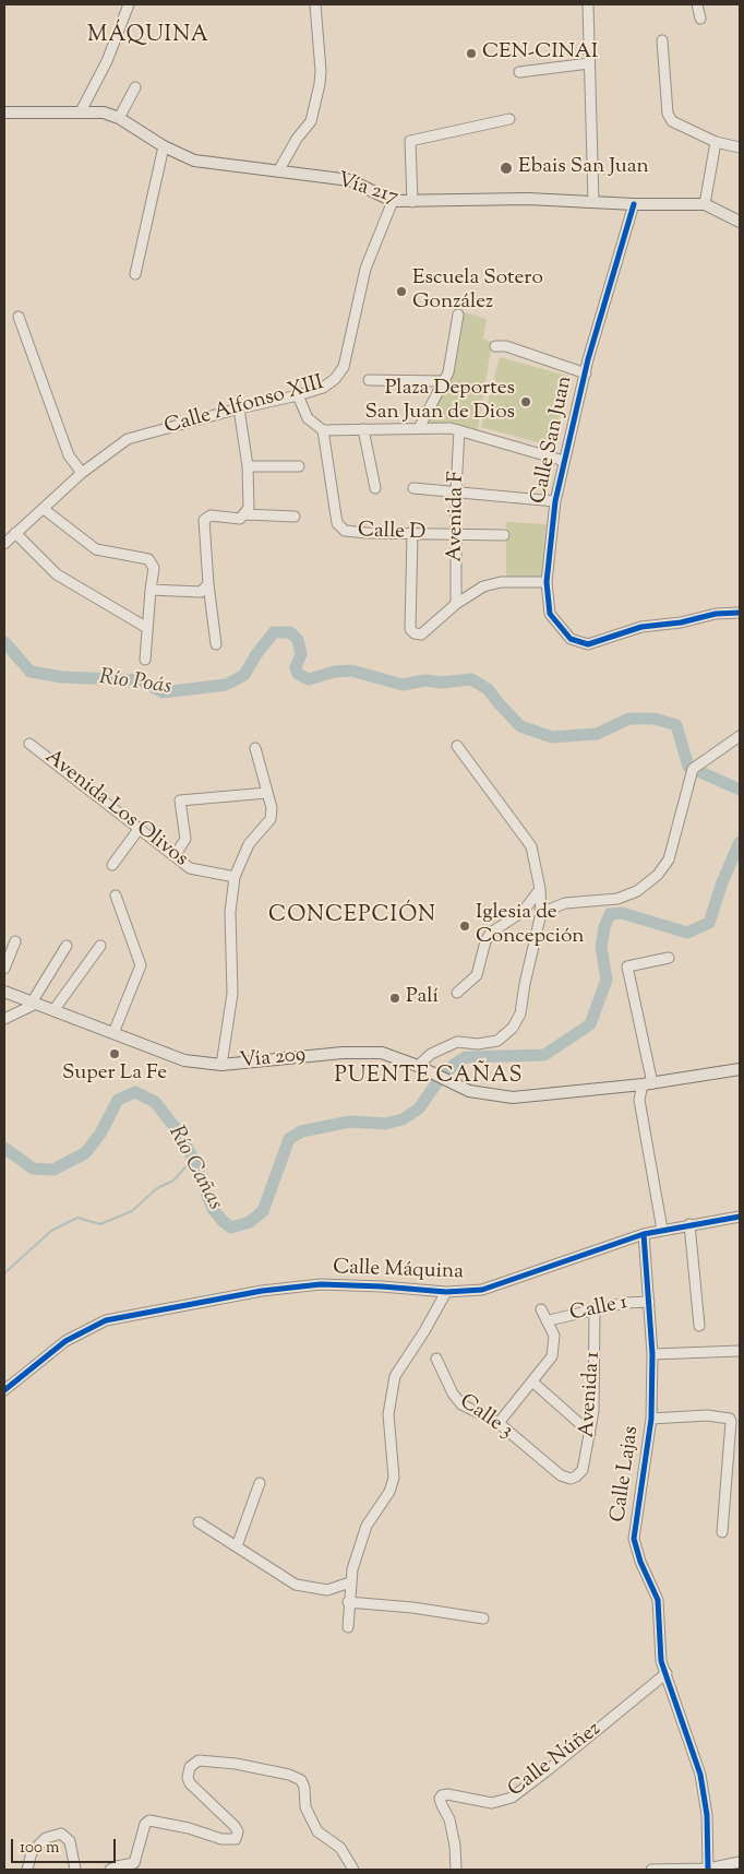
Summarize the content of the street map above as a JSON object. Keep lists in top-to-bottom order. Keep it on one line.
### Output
{"streets":{"main road":["Vía 217","Vía 209"],"street":["Calle Alfonso XIII","Calle San Juan","Avenida F","Calle D","Avenida Los Olivos","Calle Máquina","Calle 1","Avenida 1","Calle 3","Calle Lajas","Calle Núñez"]},"crossings":[["Vía 217","Calle Alfonso XIII"],["Vía 217","Calle San Juan"],["Avenida F","Calle D"],["Calle Máquina","Calle Lajas"],["Calle 1","Avenida 1"],["Calle 1","Calle Lajas"],["Avenida 1","Calle 3"],["Calle Lajas","Calle Núñez"]],"districts":["MÁQUINA","CONCEPCIÓN","PUENTE CAÑAS"],"water":["Río Poás","Río Cañas"],"places":["CEN-CINAI","Ebais San Juan","Escuela Sotero González","Plaza Deportes San Juan de Dios","Iglesia de Concepción","Palí","Super La Fe"],"scale_bar":"100 m"}
